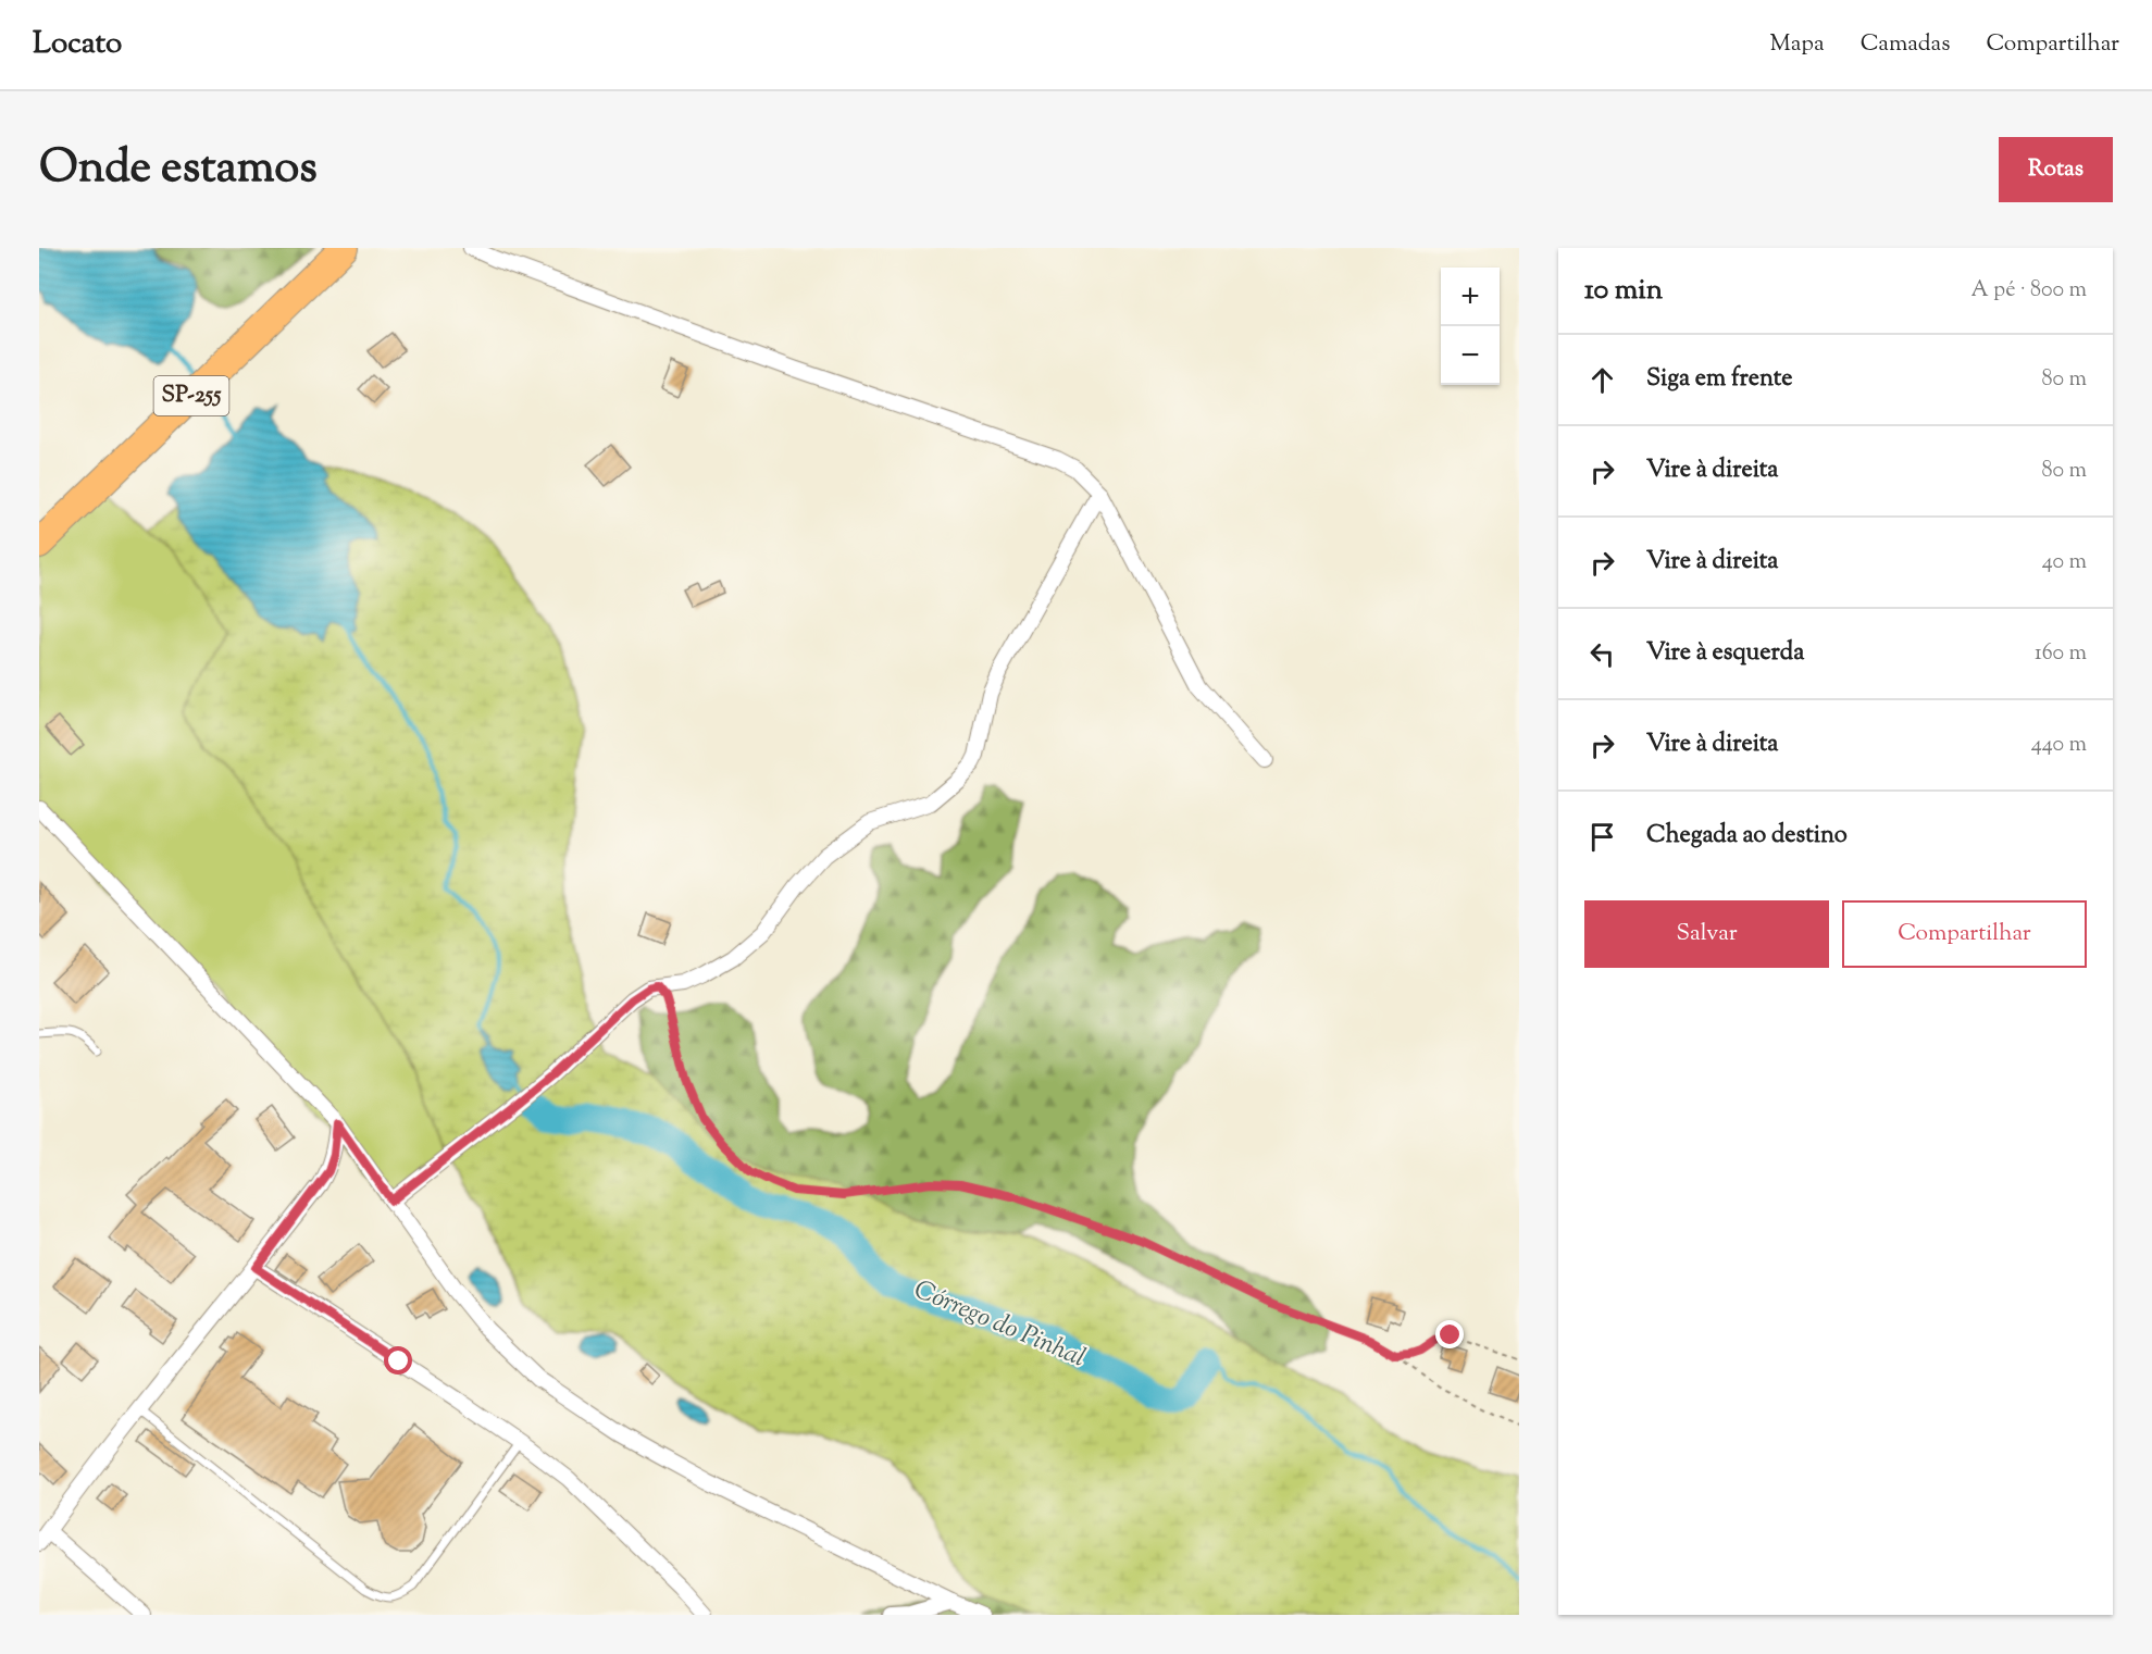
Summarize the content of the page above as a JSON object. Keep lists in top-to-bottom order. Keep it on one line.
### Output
{"streets":{"highway":["SP-255"]},"water":["Córrego do Pinhal"],"page":{"header":"Locato","nav":["Mapa","Camadas","Compartilhar"],"title":"Onde estamos","buttons":["Rotas",["Salvar","Compartilhar"]],"heading":["10 min","A pé · 800 m"],"map_buttons":["+","−"],"list":[["Siga em frente","80 m"],["Vire à direita","80 m"],["Vire à direita","40 m"],["Vire à esquerda","160 m"],["Vire à direita","440 m"],"Chegada ao destino"]}}
